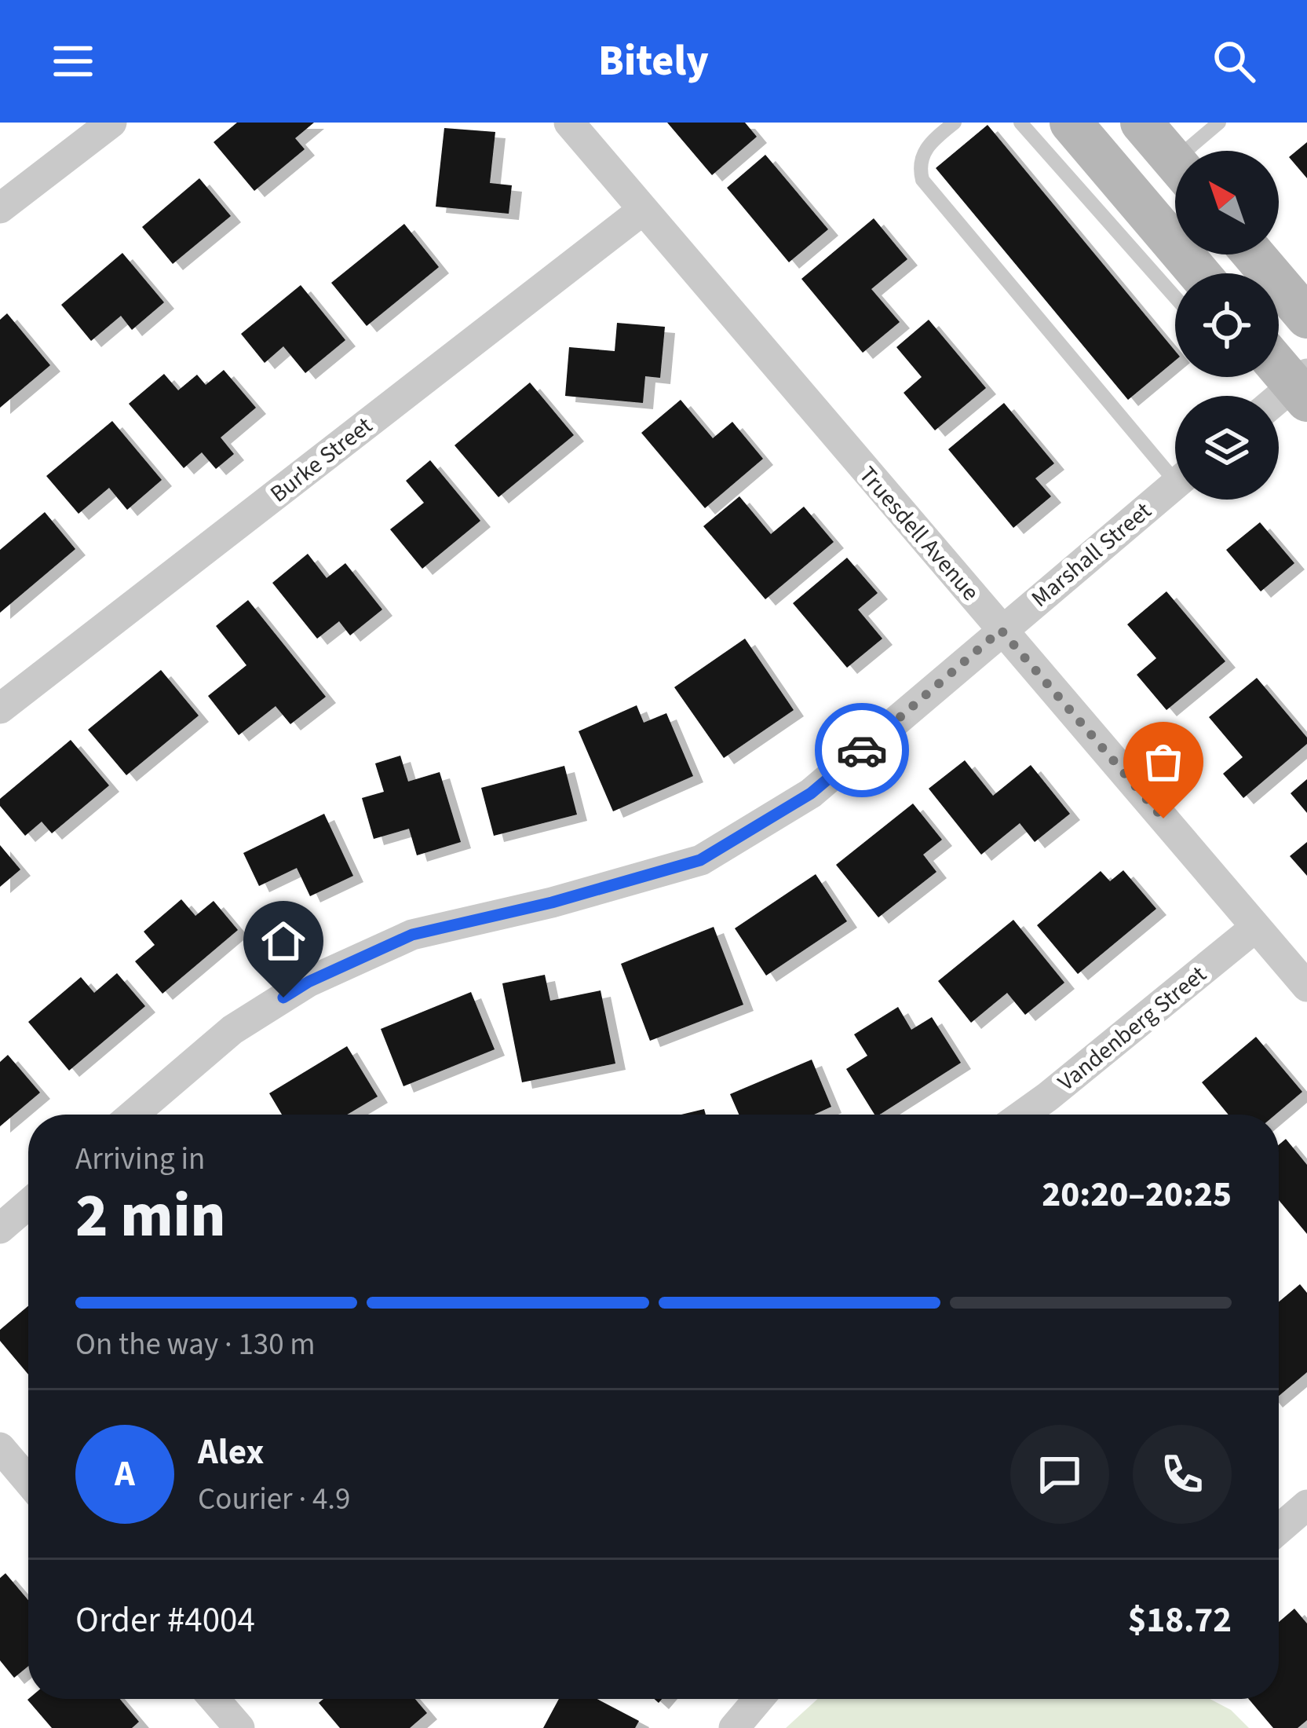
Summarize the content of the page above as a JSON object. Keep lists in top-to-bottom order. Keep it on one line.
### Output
{"streets":{"street":["Burke Street","Truesdell Avenue","Marshall Street","Vandenberg Street"]},"crossings":[["Burke Street","Truesdell Avenue"],["Truesdell Avenue","Marshall Street"],["Truesdell Avenue","Vandenberg Street"]],"north":"top left","page":{"header":"Bitely","heading":["2 min","Arriving in","20:20–20:25"],"panel":["Alex","Courier · 4.9","Order #4004","$18.72"],"bar":"On the way · 130 m","round":"A"}}
